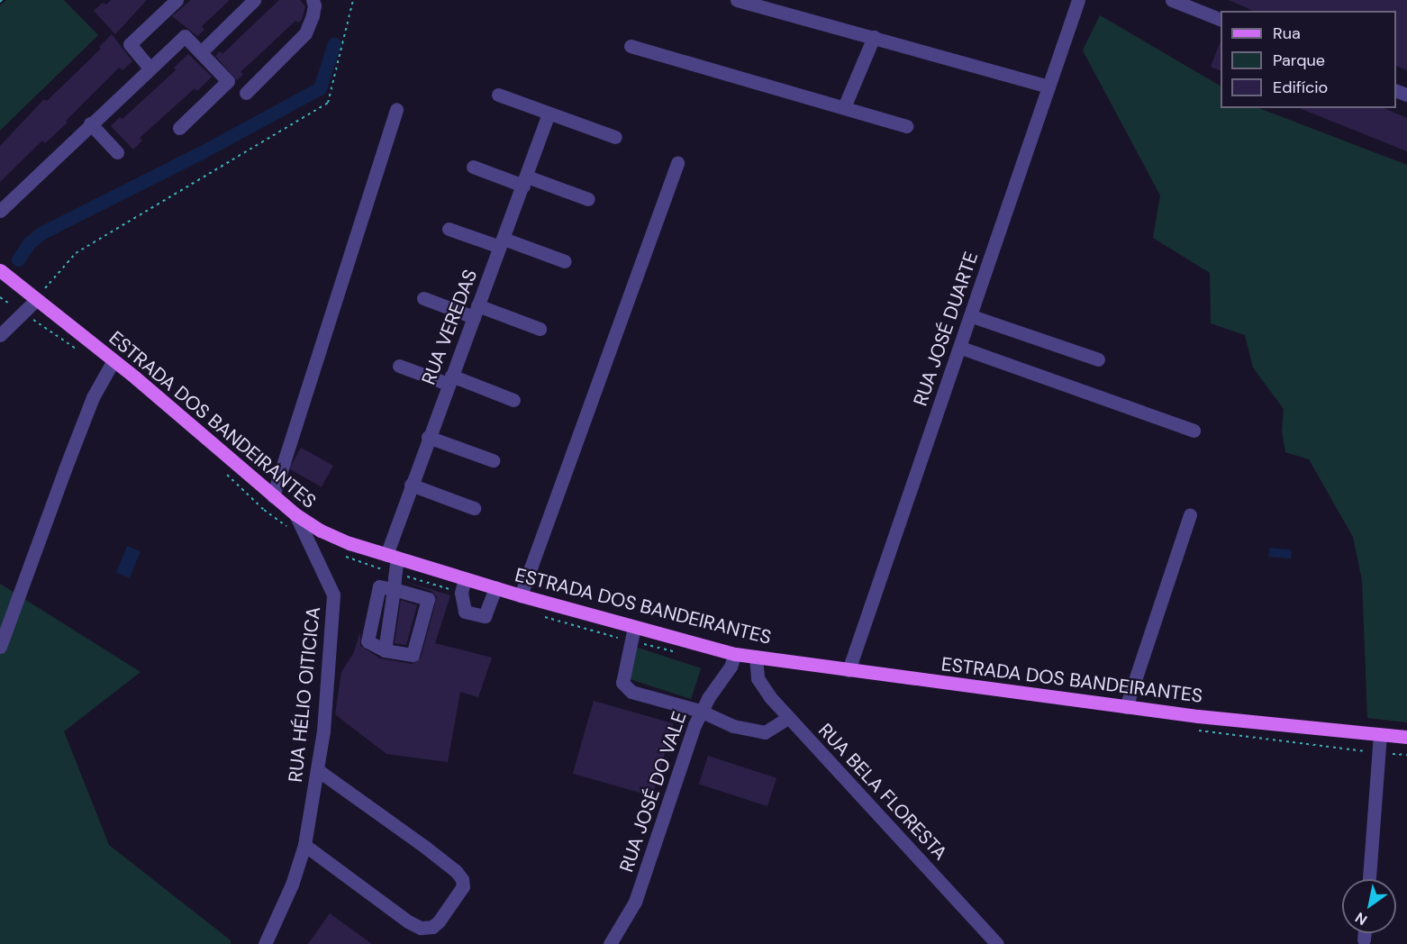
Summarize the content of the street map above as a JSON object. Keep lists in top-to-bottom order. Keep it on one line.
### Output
{"streets":{"main road":["ESTRADA DOS BANDEIRANTES"],"street":["RUA VEREDAS","RUA JOSÉ DUARTE","RUA HÉLIO OITICICA","RUA JOSÉ DO VALE","RUA BELA FLORESTA"]},"crossings":[["RUA VEREDAS","ESTRADA DOS BANDEIRANTES"],["RUA JOSÉ DUARTE","ESTRADA DOS BANDEIRANTES"],["ESTRADA DOS BANDEIRANTES","RUA HÉLIO OITICICA"],["ESTRADA DOS BANDEIRANTES","RUA JOSÉ DO VALE"],["ESTRADA DOS BANDEIRANTES","RUA BELA FLORESTA"]],"legend":["Rua","Parque","Edifício"],"north":"bottom left"}
